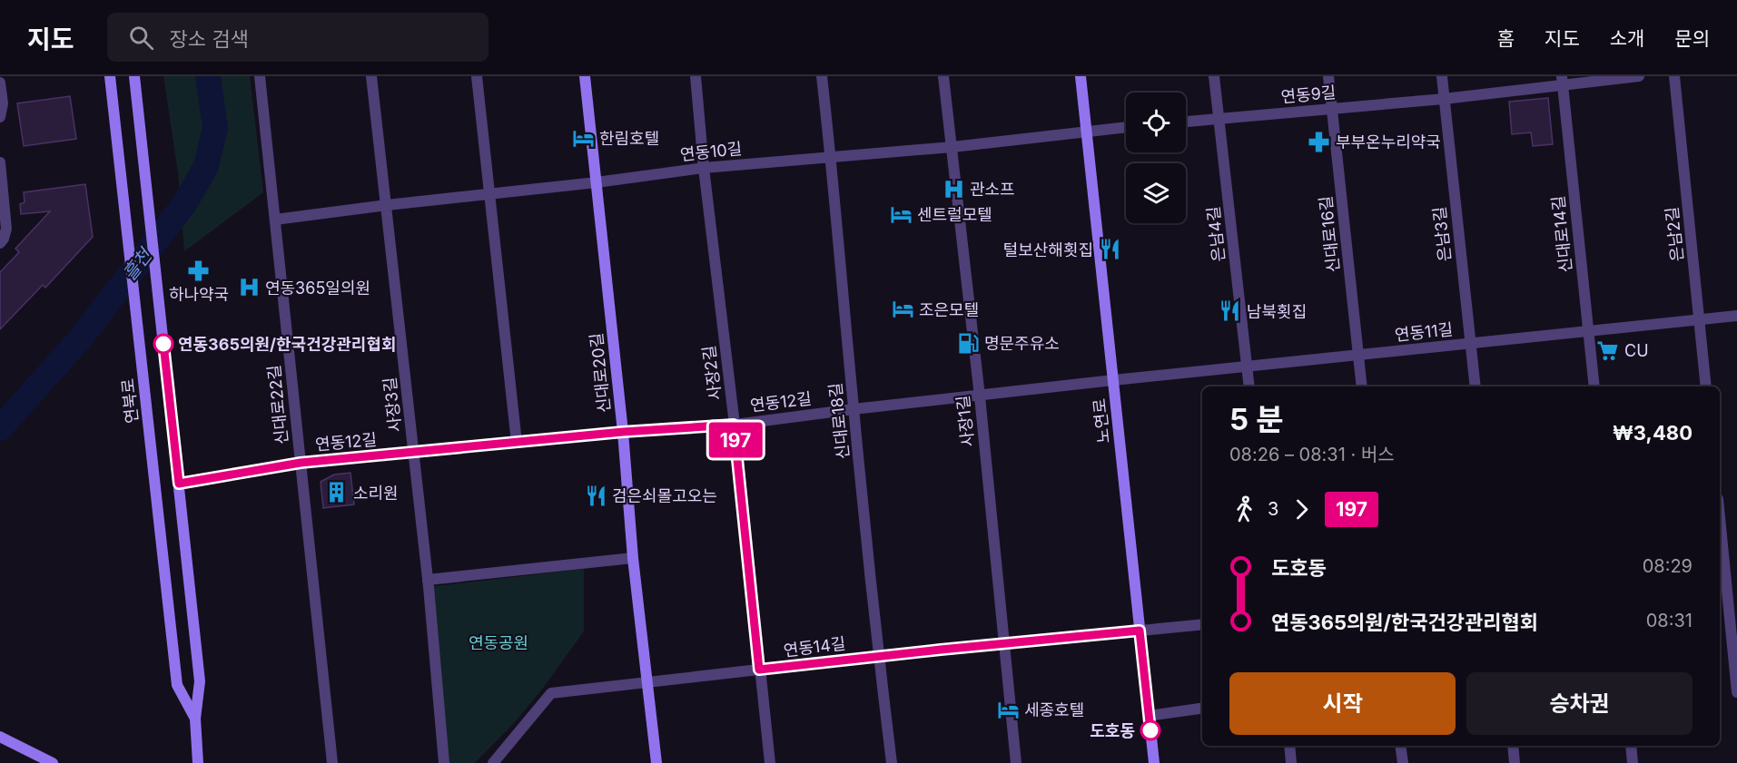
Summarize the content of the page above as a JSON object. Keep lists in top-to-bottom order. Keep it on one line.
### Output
{"streets":{"main road":["신대로20길","연북로","노연로"],"street":["연동9길","연동10길","은남4길","신대로16길","은남3길","신대로14길","은남2길","연동11길","사장2길","연동12길","신대로22길","사장3길","신대로18길","사장1길","연동14길"]},"crossings":[["연동9길","은남4길"],["연동9길","신대로16길"],["연동9길","은남3길"],["연동9길","신대로14길"],["연동10길","신대로20길"],["연동10길","사장2길"],["연동10길","신대로22길"],["연동10길","사장3길"],["연동10길","신대로18길"],["연동10길","사장1길"],["연동10길","노연로"],["은남4길","연동11길"],["신대로16길","연동11길"],["은남3길","연동11길"],["신대로14길","연동11길"],["은남2길","연동11길"],["연동11길","연동12길"],["연동11길","노연로"],["신대로20길","연동12길"],["신대로20길","연동14길"],["사장2길","연동12길"],["사장2길","연동14길"],["연북로","연동12길"],["연동12길","신대로22길"],["연동12길","사장3길"],["연동12길","신대로18길"],["연동12길","사장1길"],["연동12길","노연로"],["신대로18길","연동14길"],["사장1길","연동14길"],["노연로","연동14길"]],"water":["흘천"],"parks":["연동공원"],"places":{"hotel":["한림호텔","센트럴모텔","조은모텔","세종호텔"],"pharmacy":["부부온누리약국","하나약국"],"hospital":["관소프","연동365일의원"],"restaurant":["털보산해횟집","남북횟집","검은쇠몰고오는"],"fuel station":["명문주유소"],"other":["연동365의원/한국건강관리협회","도호동"],"supermarket":["CU"],"building":["소리원"]},"lines":["bus line 197"],"page":{"header":"지도","search":"장소 검색","nav":["홈","지도","소개","문의"],"on_map":"197","heading":["5 분","08:26 – 08:31 · 버스","₩3,480"],"legs":["3","197"],"list":[{"name":"도호동","value":"08:29"},{"name":"연동365의원/한국건강관리협회","value":"08:31"}],"buttons":["시작","승차권"]}}
